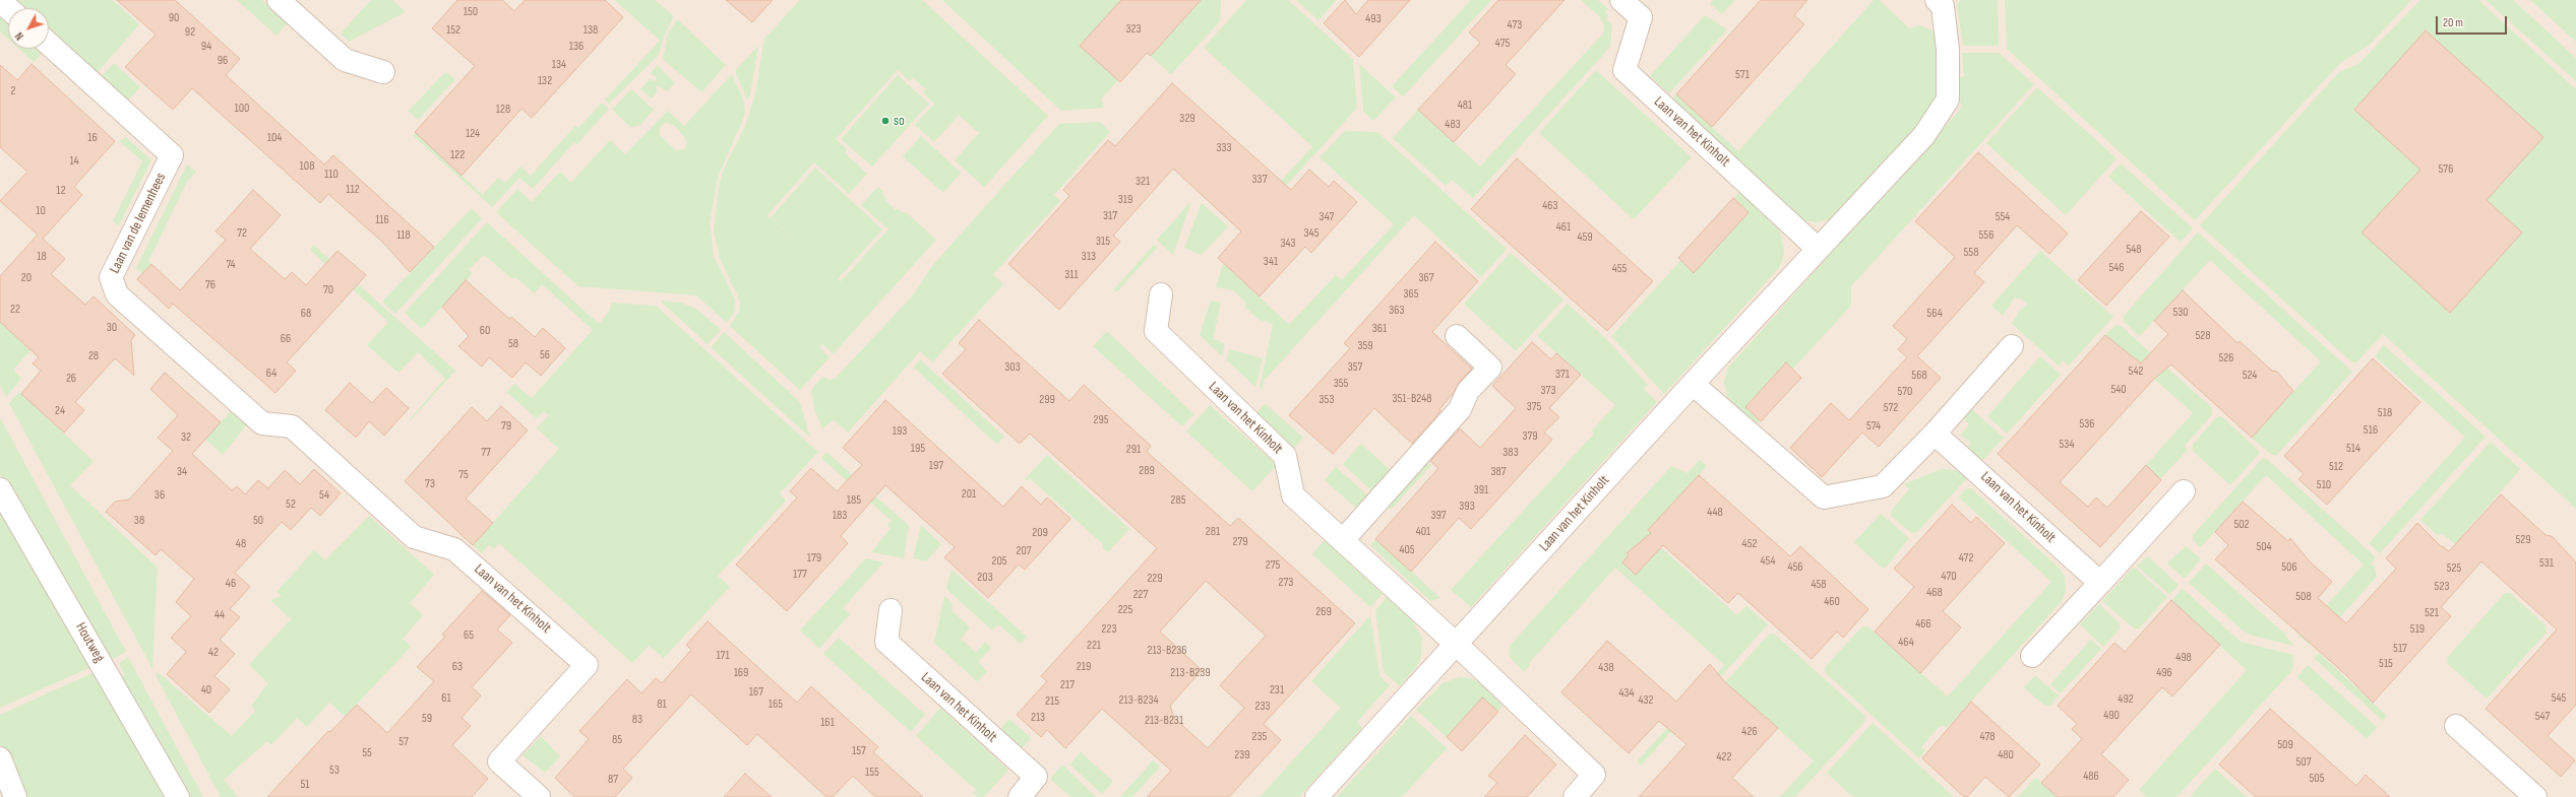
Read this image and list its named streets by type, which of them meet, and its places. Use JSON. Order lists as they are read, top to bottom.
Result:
{
  "streets": {
    "street": ["Laan van het Kinholt", "Laan van de Iemenhees", "Houtweg"]
  },
  "crossings": [
    ["Laan van het Kinholt", "Laan van de Iemenhees"]
  ],
  "places": ["so"],
  "house_numbers": [
    "150",
    "90",
    "493",
    "473",
    "323",
    "152",
    "138",
    "92",
    "475",
    "94",
    "136",
    "96",
    "134",
    "571",
    "132",
    "2",
    "481",
    "100",
    "128",
    "329",
    "483",
    "124",
    "16",
    "104",
    "333",
    "122",
    "14",
    "108",
    "576",
    "110",
    "337",
    "321",
    "112",
    "12",
    "319",
    "463",
    "10",
    "317",
    "347",
    "554",
    "116",
    "461",
    "72",
    "345",
    "118",
    "556",
    "459",
    "315",
    "343",
    "548",
    "558",
    "18",
    "313",
    "341",
    "74",
    "546",
    "455",
    "311",
    "20",
    "367",
    "76",
    "70",
    "365",
    "22",
    "363",
    "530",
    "68",
    "564",
    "30",
    "361",
    "60",
    "528",
    "66",
    "58",
    "359",
    "56",
    "28",
    "526",
    "303",
    "357",
    "542",
    "64",
    "371",
    "568",
    "524",
    "26",
    "355",
    "540",
    "373",
    "570",
    "351-B248",
    "299",
    "353",
    "375",
    "572",
    "24",
    "518",
    "295",
    "536",
    "79",
    "574",
    "516",
    "193",
    "379",
    "32",
    "534",
    "195",
    "514",
    "291",
    "77",
    "383",
    "197",
    "512",
    "289",
    "34",
    "387",
    "75",
    "73",
    "510",
    "391",
    "201",
    "36",
    "54",
    "185",
    "285",
    "52",
    "393",
    "448",
    "183",
    "397",
    "38",
    "50",
    "502",
    "281",
    "401",
    "209",
    "529",
    "279",
    "48",
    "452",
    "504",
    "405",
    "207",
    "179",
    "472",
    "205",
    "454",
    "531",
    "275",
    "456",
    "506",
    "525",
    "177",
    "470",
    "203",
    "229",
    "273",
    "46",
    "458",
    "523",
    "468",
    "227",
    "508",
    "460",
    "225",
    "269",
    "521",
    "44",
    "466",
    "223",
    "519",
    "65",
    "464",
    "221",
    "517",
    "213-B236",
    "42",
    "171",
    "498",
    "515",
    "63",
    "219",
    "438",
    "169",
    "213-B239",
    "496",
    "217",
    "40",
    "231",
    "167",
    "434",
    "61",
    "545",
    "492",
    "213-B234",
    "432",
    "215",
    "81",
    "165",
    "233",
    "490",
    "547",
    "213",
    "59",
    "83",
    "213-B231",
    "161",
    "426",
    "235",
    "478",
    "85",
    "57",
    "509",
    "157",
    "55",
    "239",
    "480",
    "422",
    "507",
    "53",
    "155",
    "486",
    "505",
    "87",
    "51"
  ],
  "scale_bar": "20 m",
  "north": "bottom left"
}
